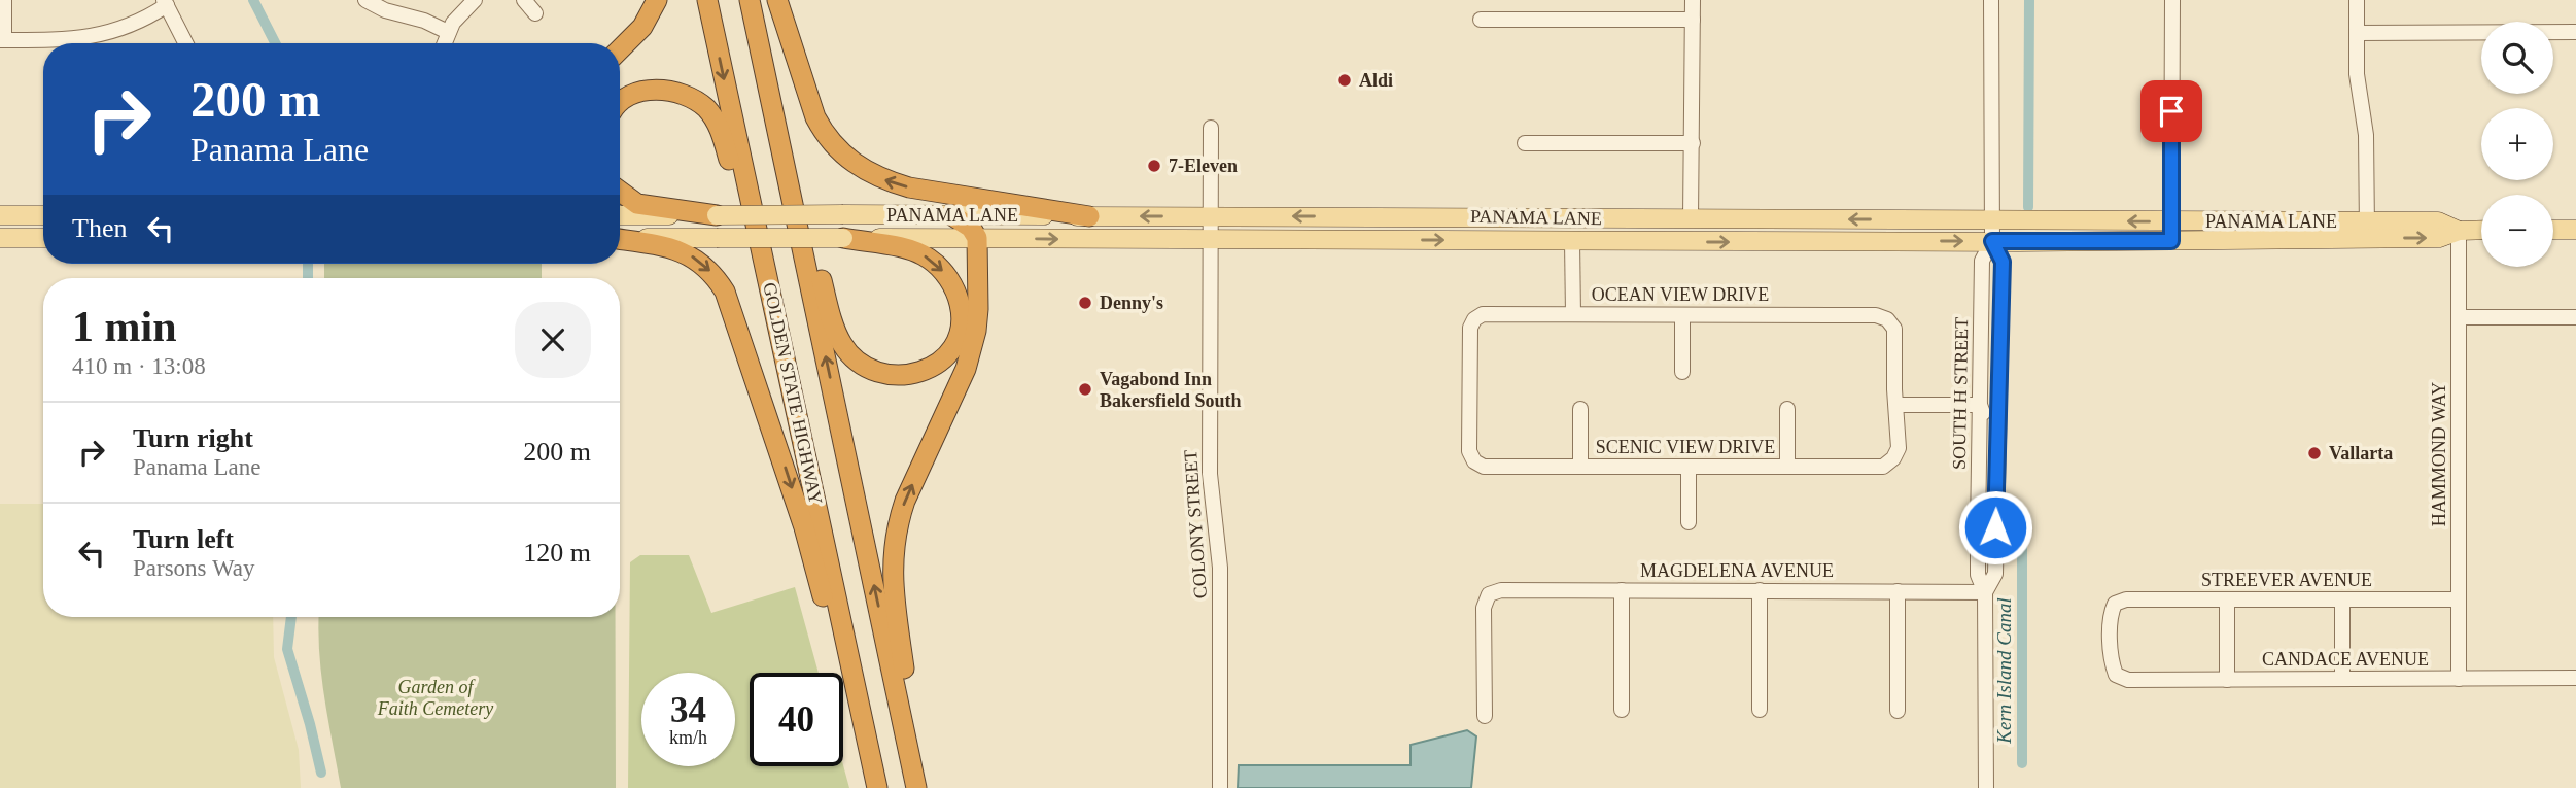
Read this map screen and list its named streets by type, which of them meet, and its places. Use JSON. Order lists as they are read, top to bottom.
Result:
{
  "streets": {
    "highway": ["GOLDEN STATE HIGHWAY"],
    "main road": ["PANAMA LANE"],
    "street": [
      "OCEAN VIEW DRIVE",
      "SOUTH H STREET",
      "SCENIC VIEW DRIVE",
      "HAMMOND WAY",
      "COLONY STREET",
      "MAGDELENA AVENUE",
      "STREEVER AVENUE",
      "CANDACE AVENUE"
    ]
  },
  "crossings": [
    ["PANAMA LANE", "SOUTH H STREET"],
    ["PANAMA LANE", "HAMMOND WAY"],
    ["PANAMA LANE", "COLONY STREET"],
    ["OCEAN VIEW DRIVE", "SCENIC VIEW DRIVE"],
    ["SOUTH H STREET", "MAGDELENA AVENUE"],
    ["HAMMOND WAY", "STREEVER AVENUE"],
    ["HAMMOND WAY", "CANDACE AVENUE"],
    ["STREEVER AVENUE", "CANDACE AVENUE"]
  ],
  "water": ["Kern Island Canal"],
  "parks": ["Garden of Faith Cemetery"],
  "places": [
    "Aldi",
    "7-Eleven",
    "Denny's",
    "Vagabond Inn Bakersfield South",
    "Vallarta"
  ],
  "page": {
    "map_buttons": ["+", "−"],
    "turn": ["200 m", "Panama Lane"],
    "then": "Then",
    "heading": ["1 min", "410 m · 13:08"],
    "list": [
      {
        "name": "Turn right",
        "note": "Panama Lane",
        "value": "200 m"
      },
      {
        "name": "Turn left",
        "note": "Parsons Way",
        "value": "120 m"
      }
    ],
    "speed": "34 km/h",
    "limit": "40"
  }
}
